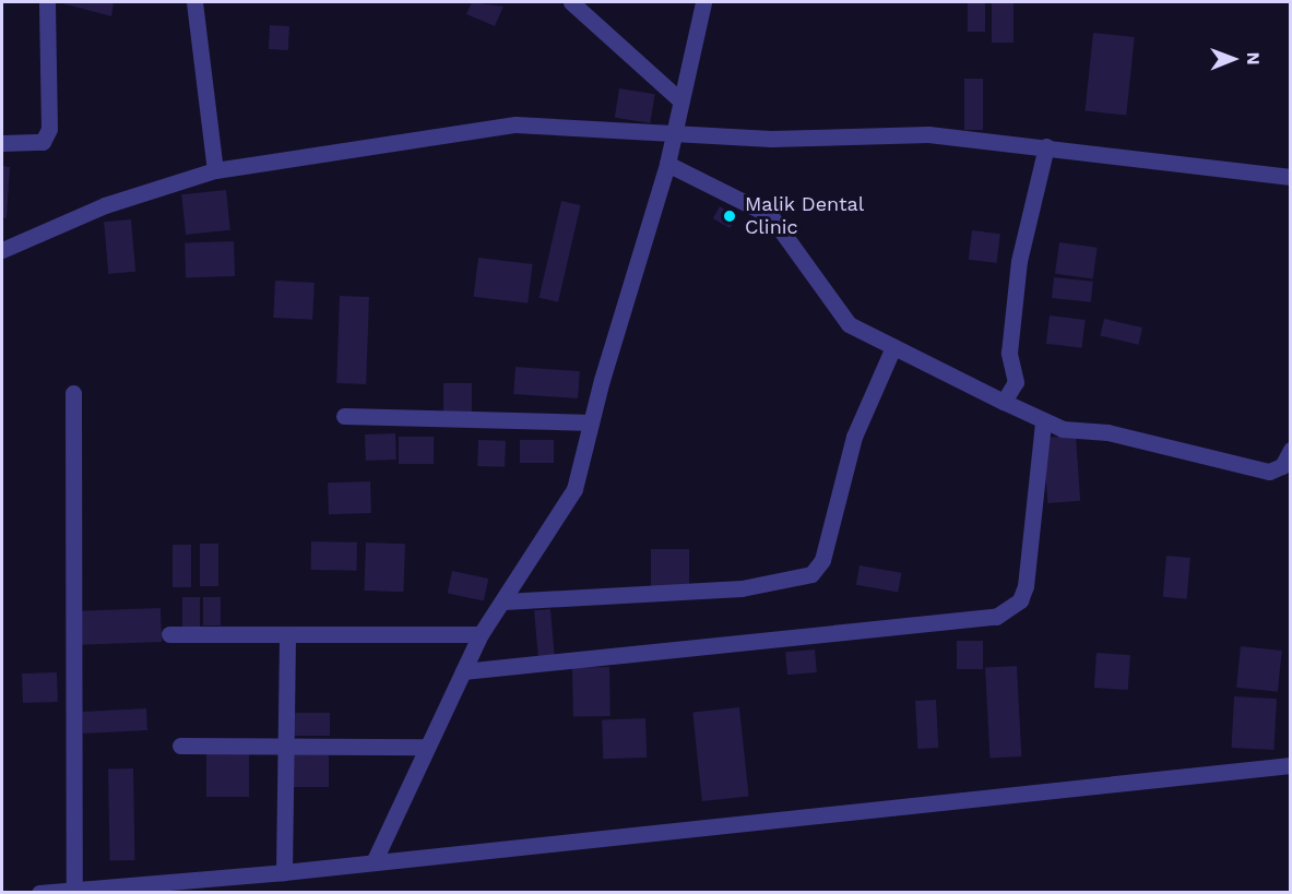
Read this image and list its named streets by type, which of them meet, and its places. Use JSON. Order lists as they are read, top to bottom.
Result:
{
  "places": ["Malik Dental Clinic"],
  "north": "right"
}
